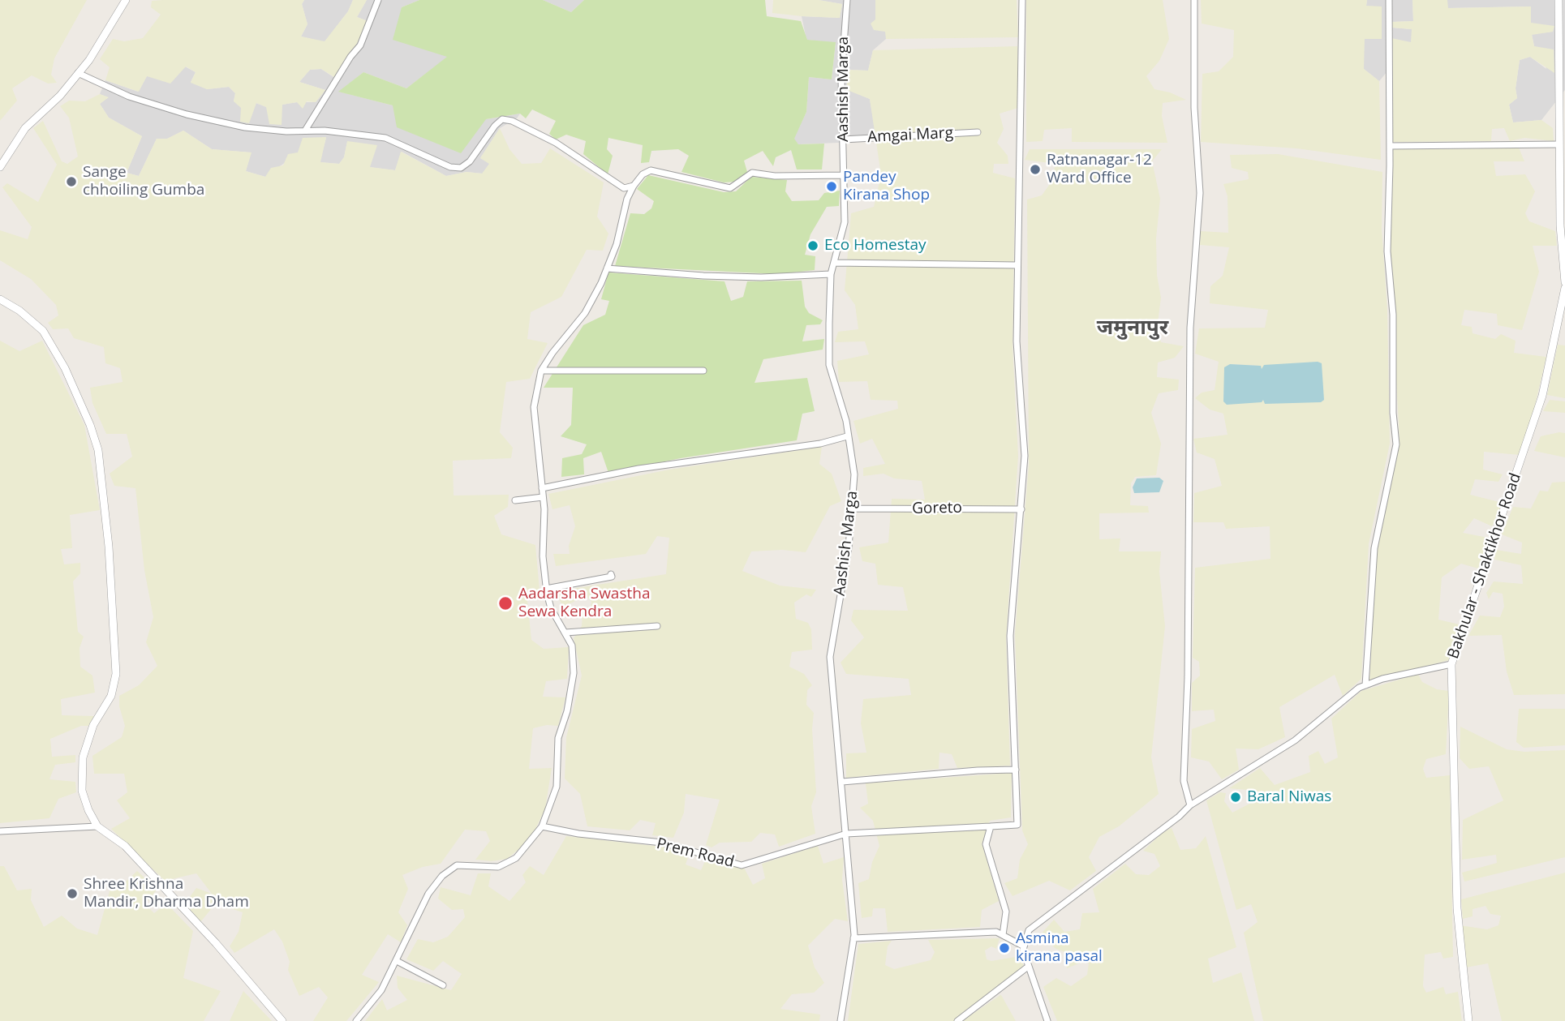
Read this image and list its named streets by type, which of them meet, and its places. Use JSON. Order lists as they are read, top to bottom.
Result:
{
  "streets": {
    "street": [
      "Aashish Marga",
      "Amgai Marg",
      "Goreto",
      "Bakhular - Shaktikhor Road",
      "Prem Road"
    ]
  },
  "crossings": [
    ["Aashish Marga", "Amgai Marg"],
    ["Aashish Marga", "Goreto"],
    ["Aashish Marga", "Prem Road"]
  ],
  "districts": ["जमुनापुर"],
  "places": [
    "Ratnanagar-12 Ward Office",
    "Sange chhoiling Gumba",
    "Pandey Kirana Shop",
    "Eco Homestay",
    "Aadarsha Swastha Sewa Kendra",
    "Baral Niwas",
    "Shree Krishna Mandir, Dharma Dham",
    "Asmina kirana pasal"
  ]
}
